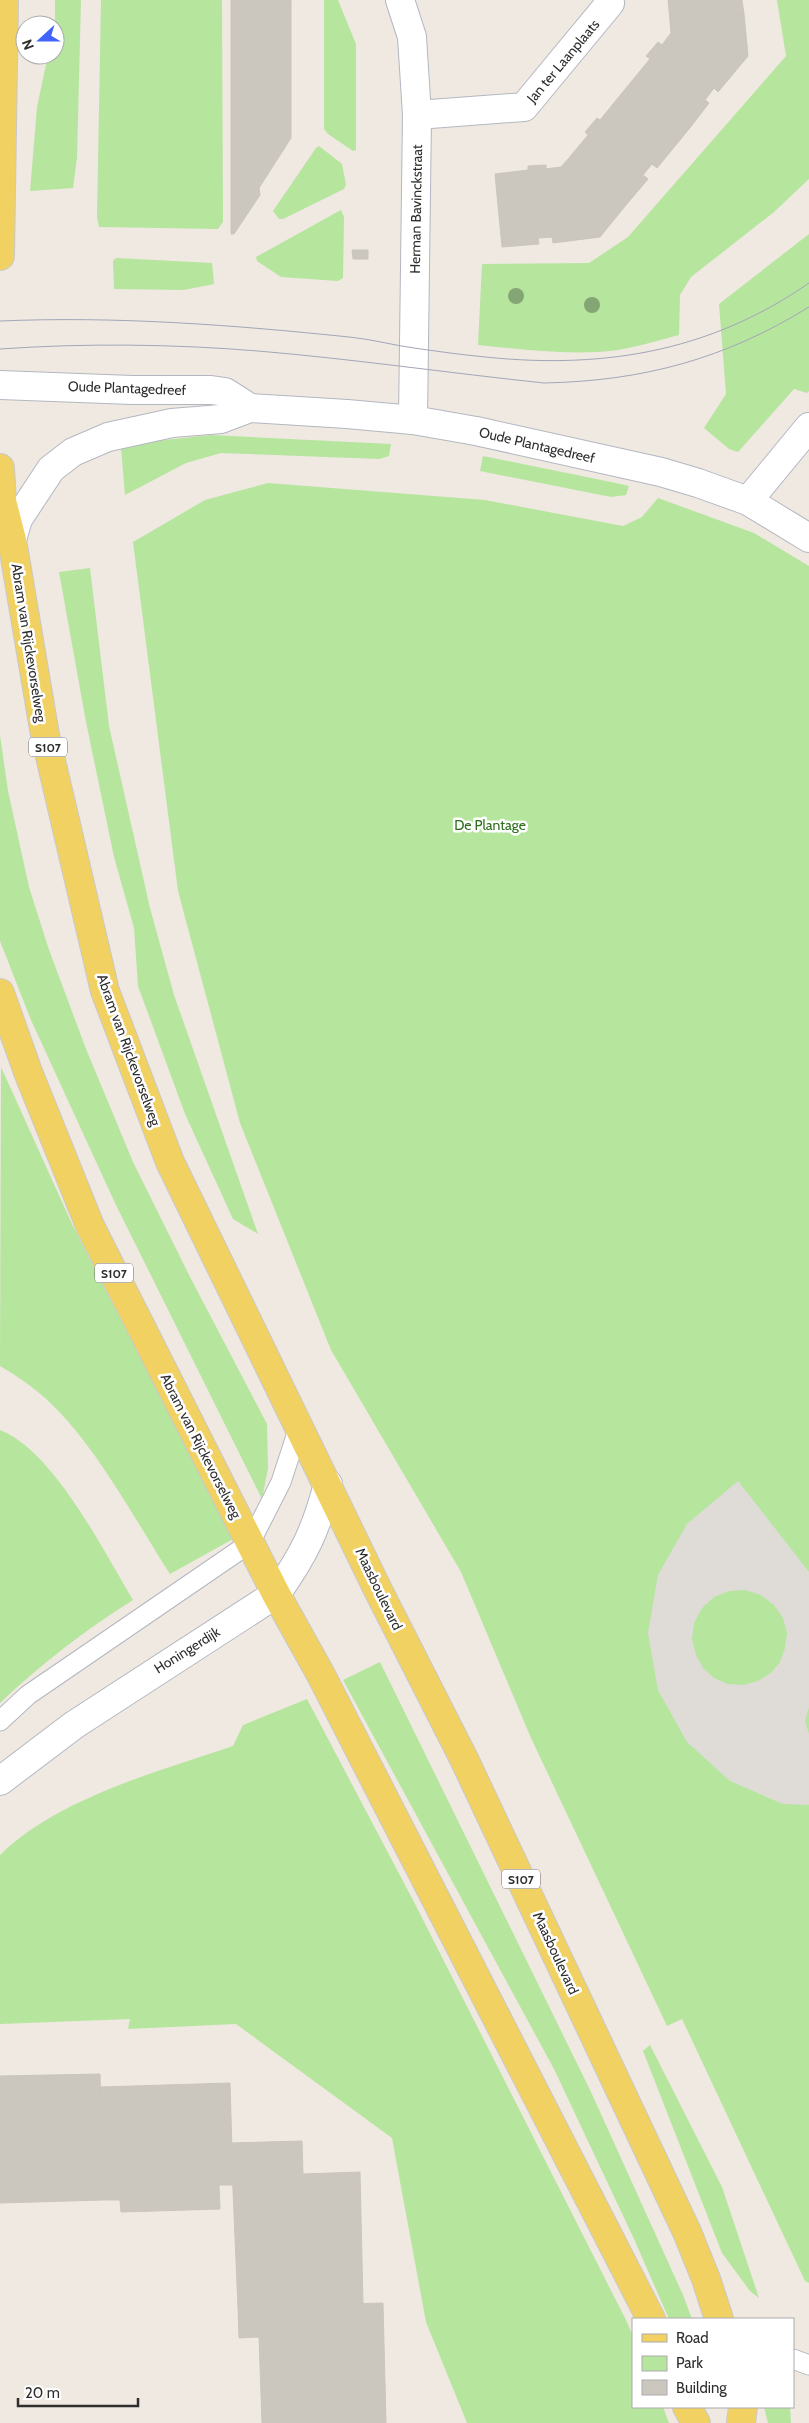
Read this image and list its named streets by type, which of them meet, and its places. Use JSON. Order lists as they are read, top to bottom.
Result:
{
  "streets": {
    "main road": ["Abram van Rijckevorselweg", "S107", "Maasboulevard"],
    "street": [
      "Jan ter Laanplaats",
      "Herman Bavinckstraat",
      "Oude Plantagedreef",
      "Honingerdijk"
    ]
  },
  "crossings": [
    ["Jan ter Laanplaats", "Herman Bavinckstraat"],
    ["Herman Bavinckstraat", "Oude Plantagedreef"],
    ["Oude Plantagedreef", "Abram van Rijckevorselweg"],
    ["Abram van Rijckevorselweg", "S107"],
    ["Abram van Rijckevorselweg", "Maasboulevard"],
    ["Abram van Rijckevorselweg", "Honingerdijk"],
    ["S107", "Honingerdijk"],
    ["Maasboulevard", "Honingerdijk"]
  ],
  "parks": ["De Plantage"],
  "legend": ["Road", "Park", "Building"],
  "scale_bar": "20 m",
  "north": "left"
}
